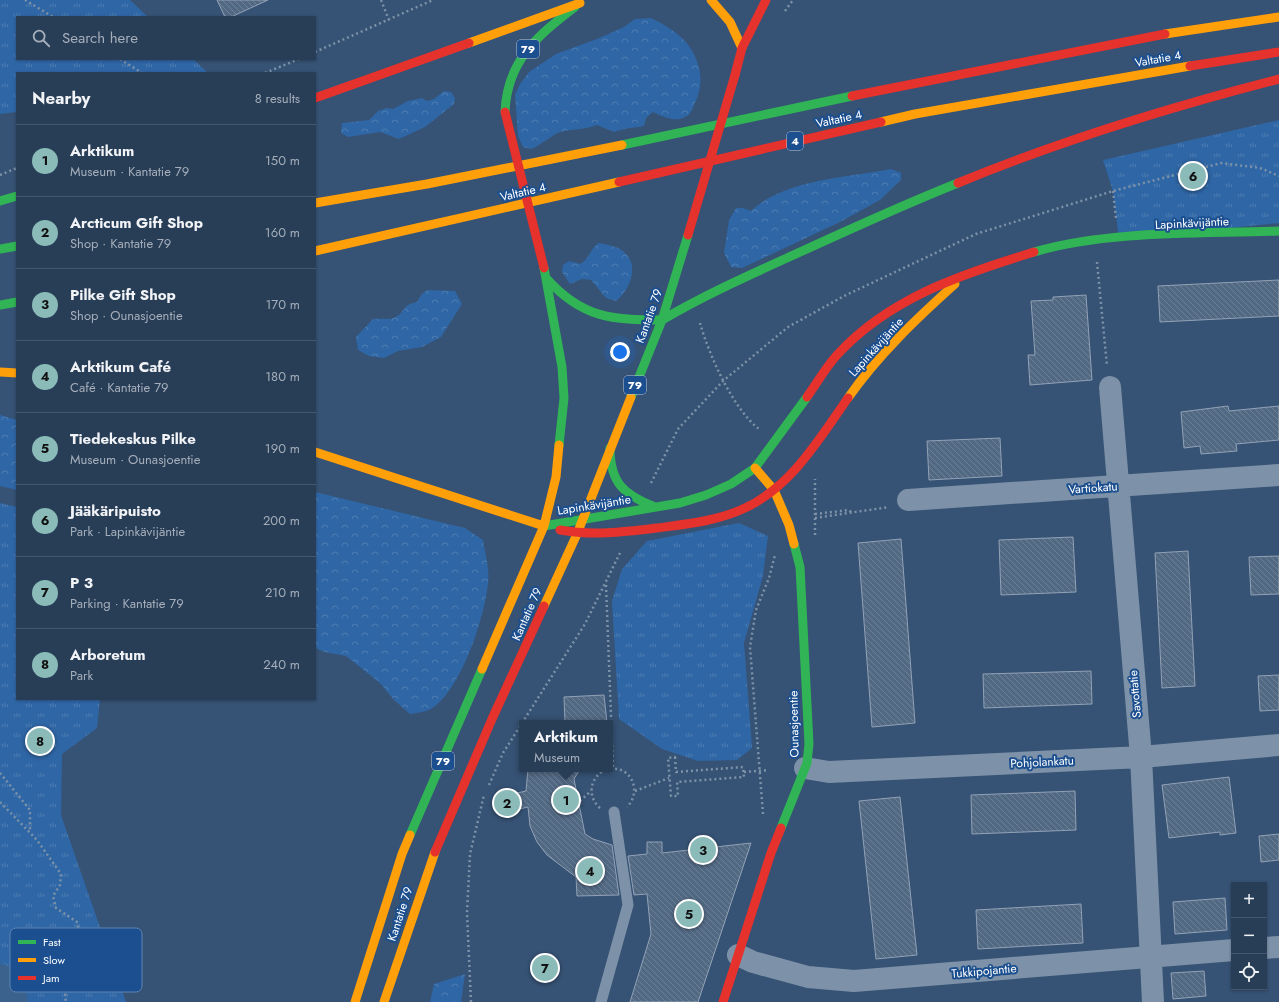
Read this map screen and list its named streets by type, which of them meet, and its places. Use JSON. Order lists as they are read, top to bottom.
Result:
{
  "streets": {
    "main road": [
      "79",
      "Valtatie 4",
      "4",
      "Lapinkävijäntie",
      "Kantatie 79",
      "Ounasjoentie"
    ],
    "street": [
      "Vartiokatu",
      "Savottatie",
      "Pohjolankatu",
      "Tukkipojantie"
    ]
  },
  "crossings": [
    ["79", "Kantatie 79"],
    ["Lapinkävijäntie", "Kantatie 79"],
    ["Lapinkävijäntie", "Ounasjoentie"],
    ["Vartiokatu", "Savottatie"],
    ["Savottatie", "Pohjolankatu"],
    ["Savottatie", "Tukkipojantie"],
    ["Ounasjoentie", "Pohjolankatu"],
    ["Ounasjoentie", "Tukkipojantie"]
  ],
  "legend": ["Fast", "Slow", "Jam"],
  "page": {
    "search": "Search here",
    "heading": ["Nearby", "8 results"],
    "list": [
      {
        "mark": "1",
        "name": "Arktikum",
        "note": "Museum · Kantatie 79",
        "value": "150 m"
      },
      {
        "mark": "2",
        "name": "Arcticum Gift Shop",
        "note": "Shop · Kantatie 79",
        "value": "160 m"
      },
      {
        "mark": "3",
        "name": "Pilke Gift Shop",
        "note": "Shop · Ounasjoentie",
        "value": "170 m"
      },
      {
        "mark": "4",
        "name": "Arktikum Café",
        "note": "Café · Kantatie 79",
        "value": "180 m"
      },
      {
        "mark": "5",
        "name": "Tiedekeskus Pilke",
        "note": "Museum · Ounasjoentie",
        "value": "190 m"
      },
      {
        "mark": "6",
        "name": "Jääkäripuisto",
        "note": "Park · Lapinkävijäntie",
        "value": "200 m"
      },
      {
        "mark": "7",
        "name": "P 3",
        "note": "Parking · Kantatie 79",
        "value": "210 m"
      },
      {
        "mark": "8",
        "name": "Arboretum",
        "note": "Park",
        "value": "240 m"
      }
    ],
    "pins": [
      "6",
      "8",
      "1",
      "2",
      "3",
      "4",
      "5",
      "7"
    ],
    "popup": ["Arktikum", "Museum"],
    "map_buttons": ["+", "−"]
  }
}
